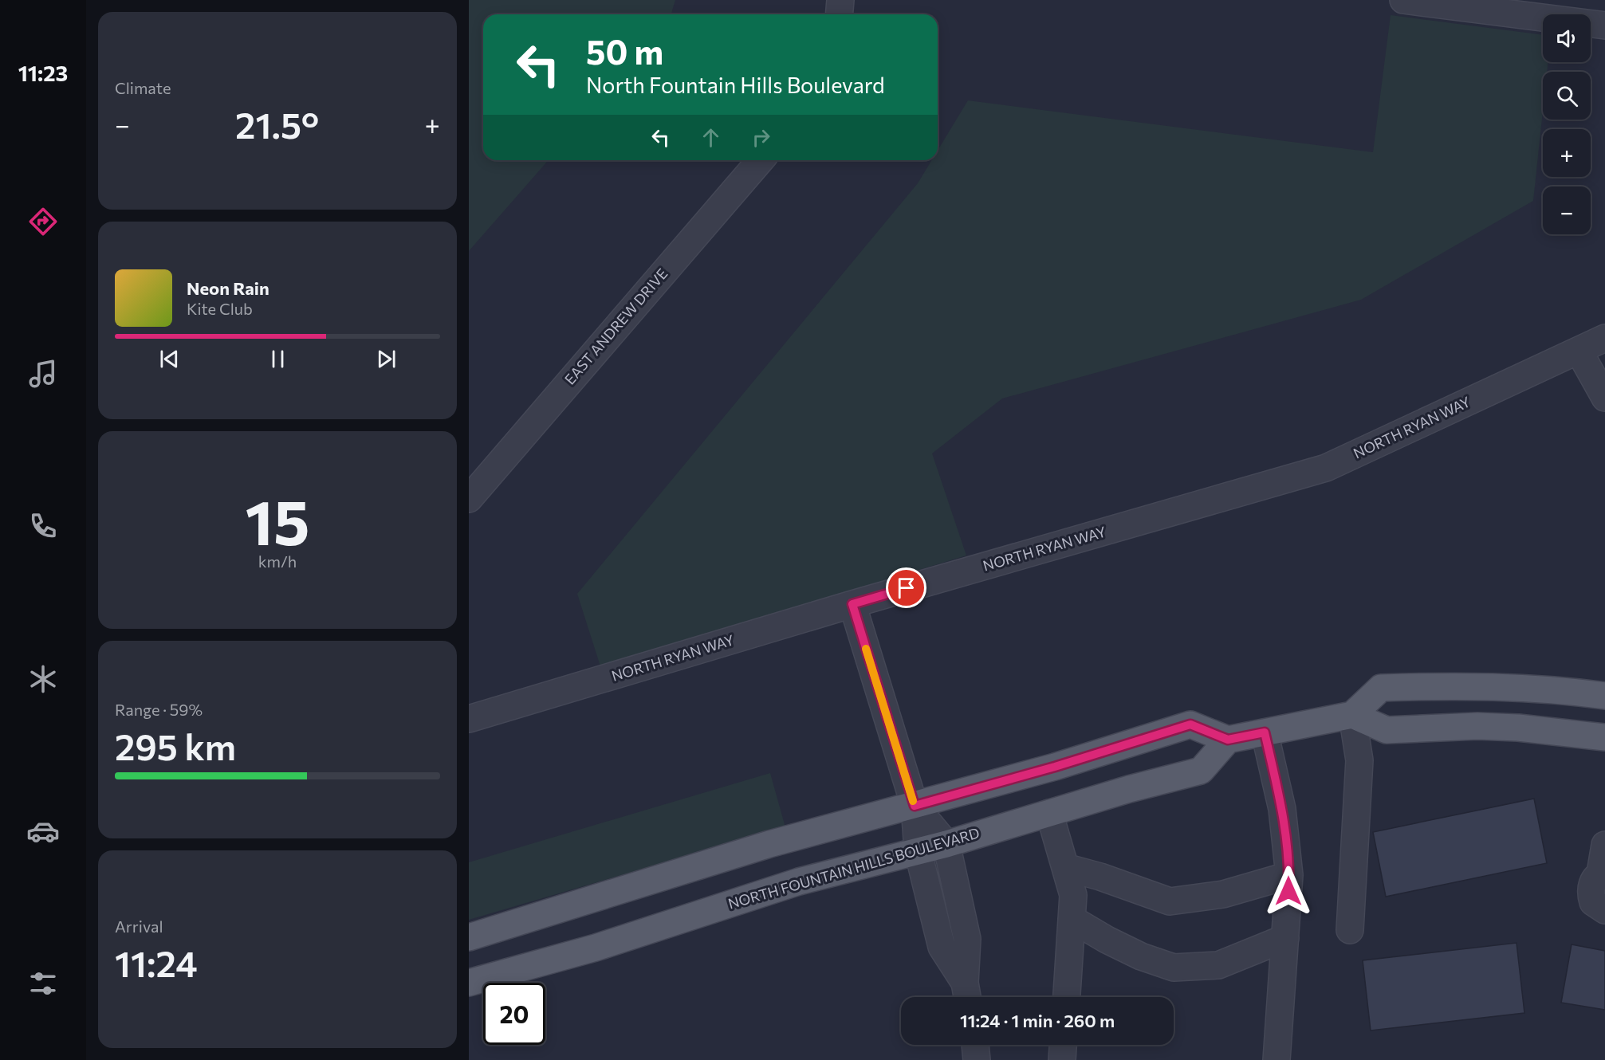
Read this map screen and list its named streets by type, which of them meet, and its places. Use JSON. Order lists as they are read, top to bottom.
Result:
{
  "streets": {
    "main road": ["NORTH FOUNTAIN HILLS BOULEVARD"],
    "street": ["EAST ANDREW DRIVE", "NORTH RYAN WAY"]
  },
  "page": {
    "tabs": "11:23",
    "tile": [
      "Climate",
      ["15", "km/h"],
      ["Range · 59%", "295 km"],
      ["Arrival", "11:24"]
    ],
    "map_buttons": ["+", "−"],
    "turn": ["50 m", "North Fountain Hills Boulevard"],
    "heat": ["−", "21.5°", "+"],
    "song": ["Neon Rain", "Kite Club"],
    "limit": "20",
    "trip": "11:24 · 1 min · 260 m"
  }
}
